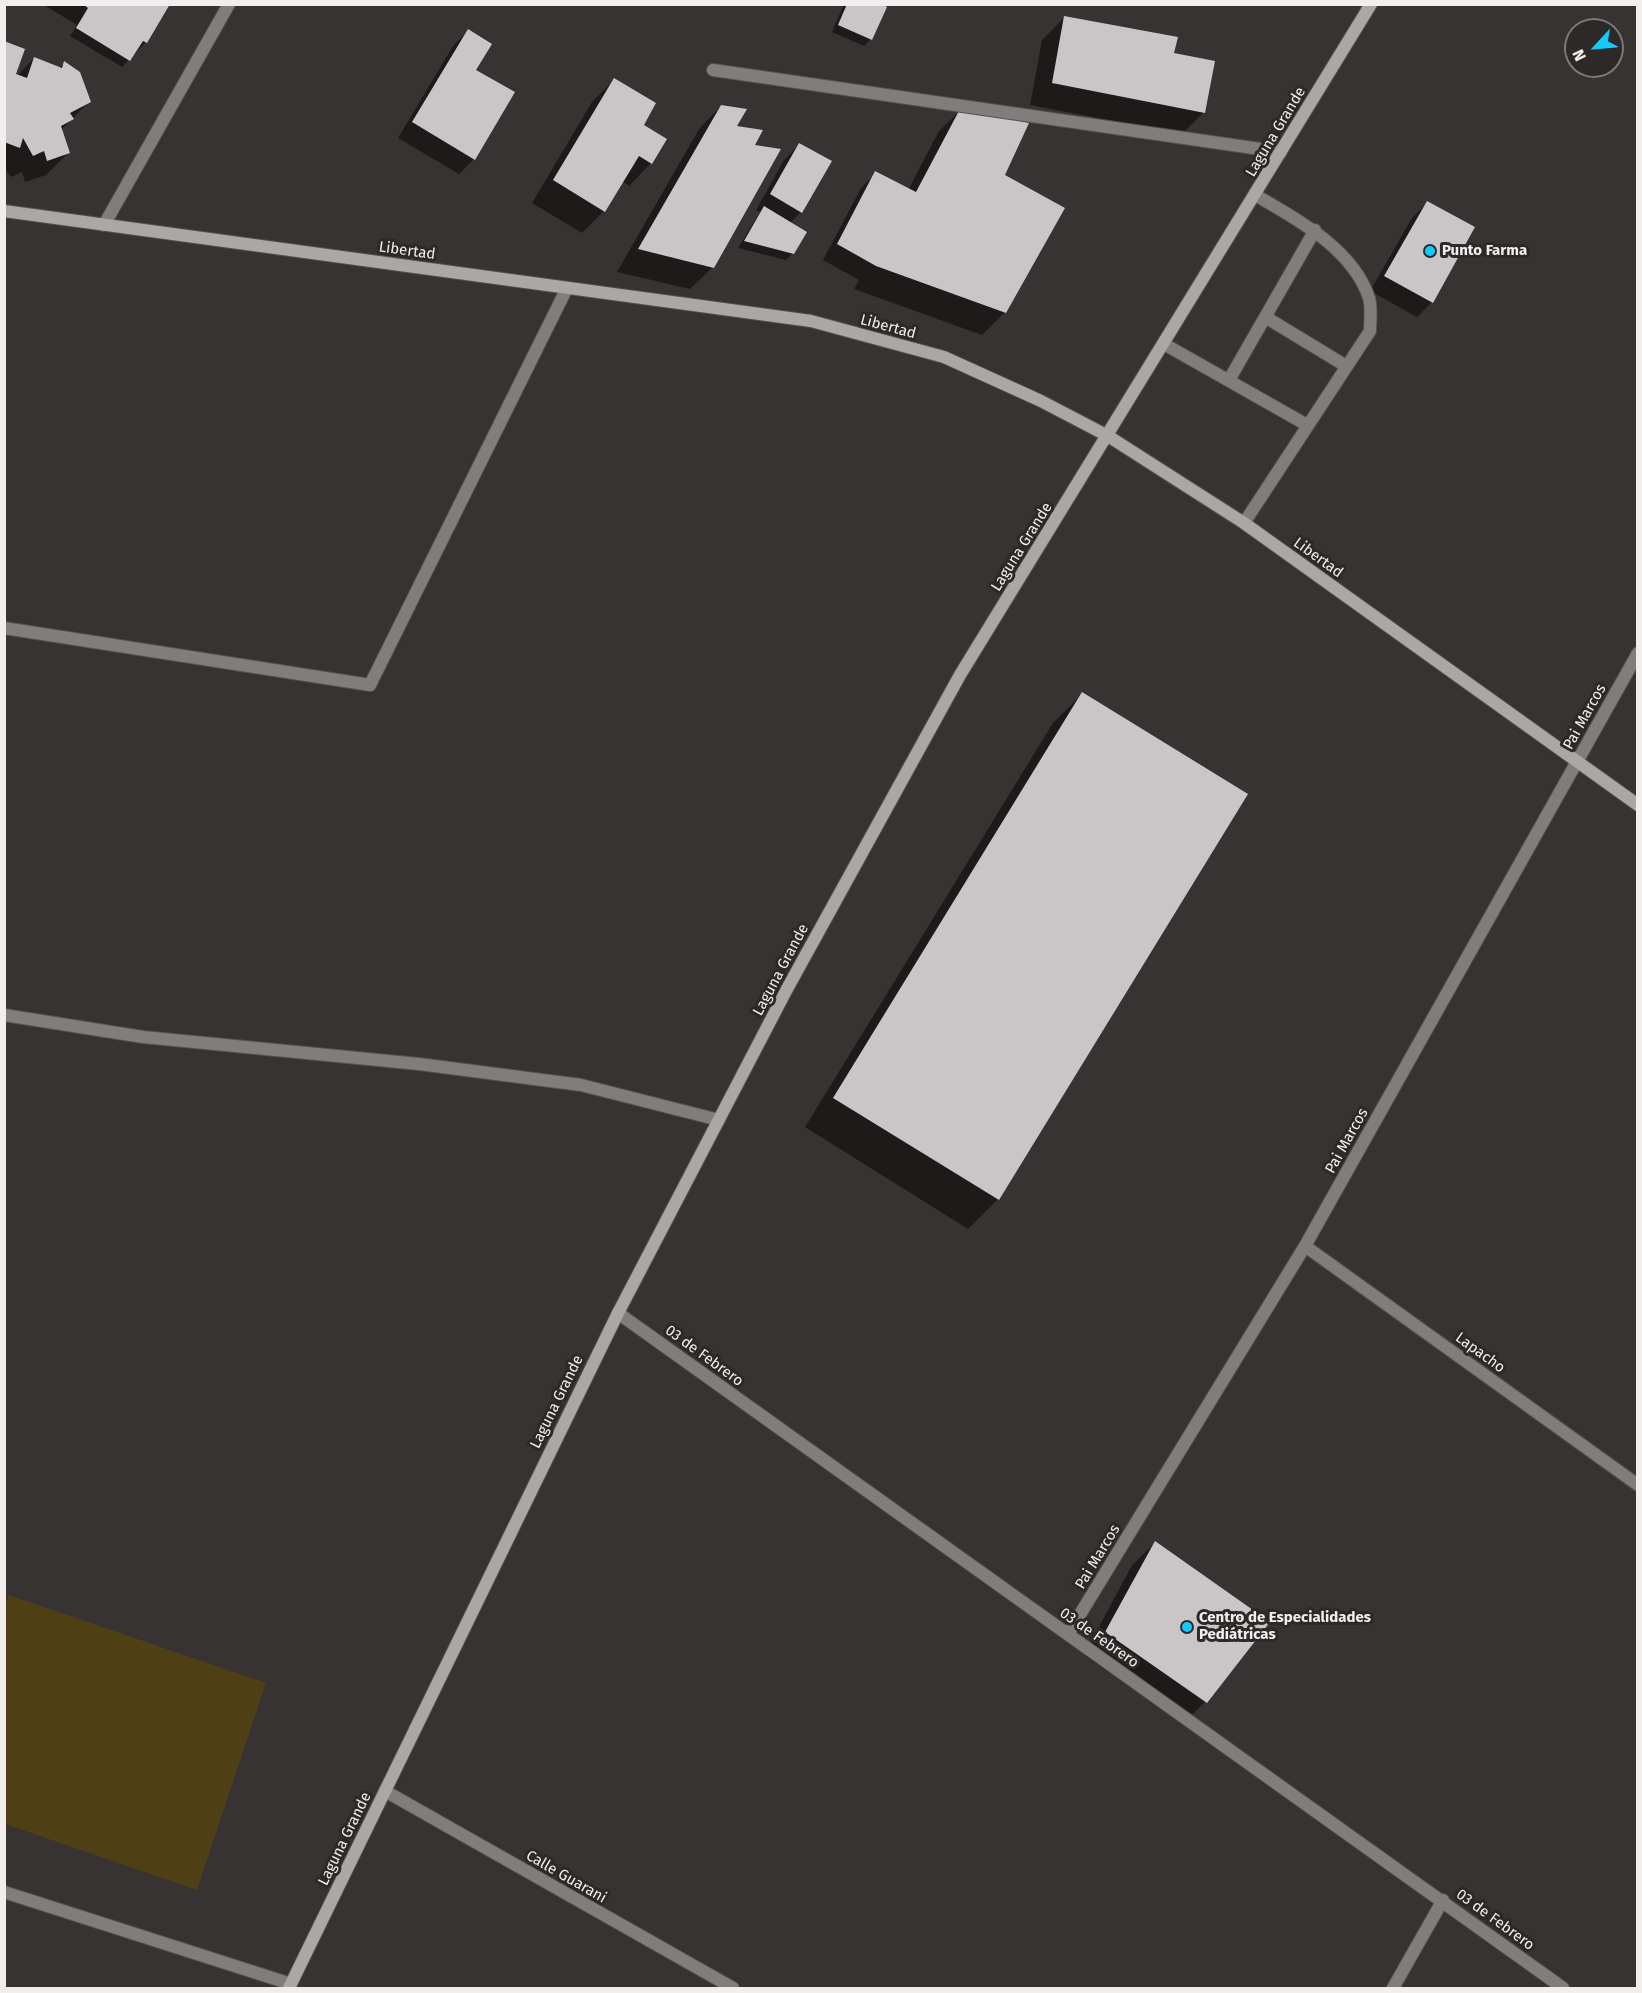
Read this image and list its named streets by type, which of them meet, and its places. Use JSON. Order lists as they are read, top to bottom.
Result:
{
  "streets": {
    "main road": ["Laguna Grande", "Libertad"],
    "street": [
      "Pai Marcos",
      "Lapacho",
      "03 de Febrero",
      "Calle Guarani"
    ]
  },
  "crossings": [
    ["Laguna Grande", "Libertad"],
    ["Laguna Grande", "03 de Febrero"],
    ["Laguna Grande", "Calle Guarani"],
    ["Libertad", "Pai Marcos"],
    ["Pai Marcos", "Lapacho"],
    ["Pai Marcos", "03 de Febrero"]
  ],
  "places": ["Punto Farma", "Centro de Especialidades Pediátricas"],
  "north": "bottom left"
}
